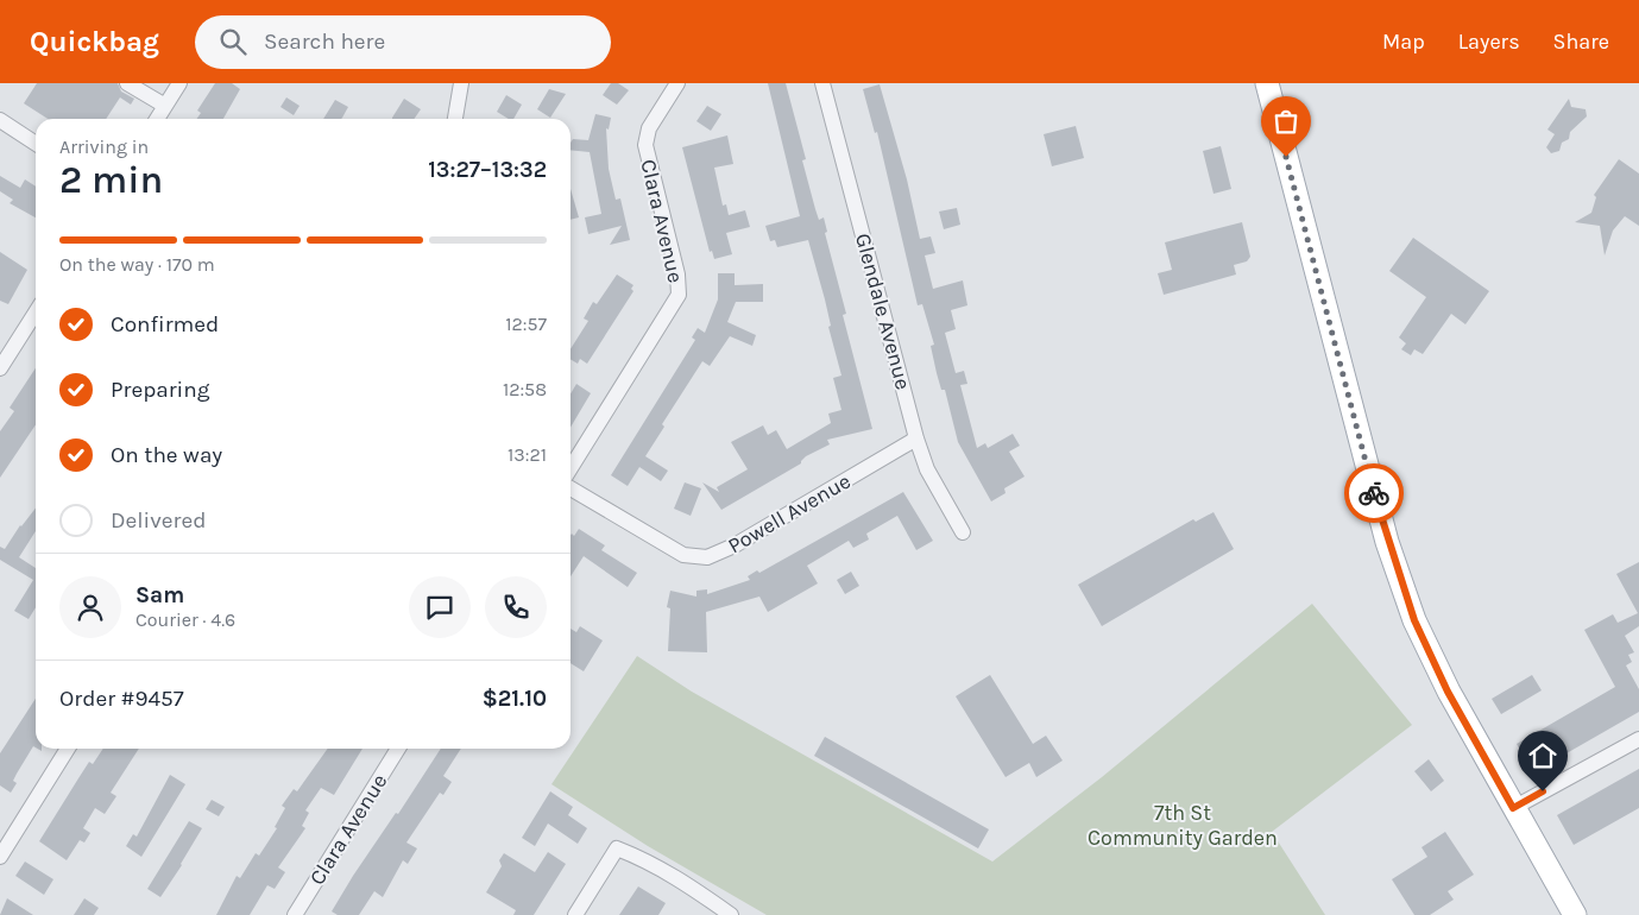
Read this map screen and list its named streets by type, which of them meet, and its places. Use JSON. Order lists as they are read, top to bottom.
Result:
{
  "streets": {
    "street": ["Clara Avenue", "Glendale Avenue", "Powell Avenue"]
  },
  "crossings": [
    ["Glendale Avenue", "Powell Avenue"]
  ],
  "parks": ["7th St Community Garden"],
  "page": {
    "header": "Quickbag",
    "search": "Search here",
    "nav": ["Map", "Layers", "Share"],
    "heading": ["2 min", "Arriving in", "13:27–13:32"],
    "panel": [
      "Sam",
      "Courier · 4.6",
      "Order #9457",
      "$21.10"
    ],
    "bar": "On the way · 170 m",
    "list": [
      ["Confirmed", "12:57"],
      ["Preparing", "12:58"],
      ["On the way", "13:21"],
      "Delivered"
    ]
  }
}
